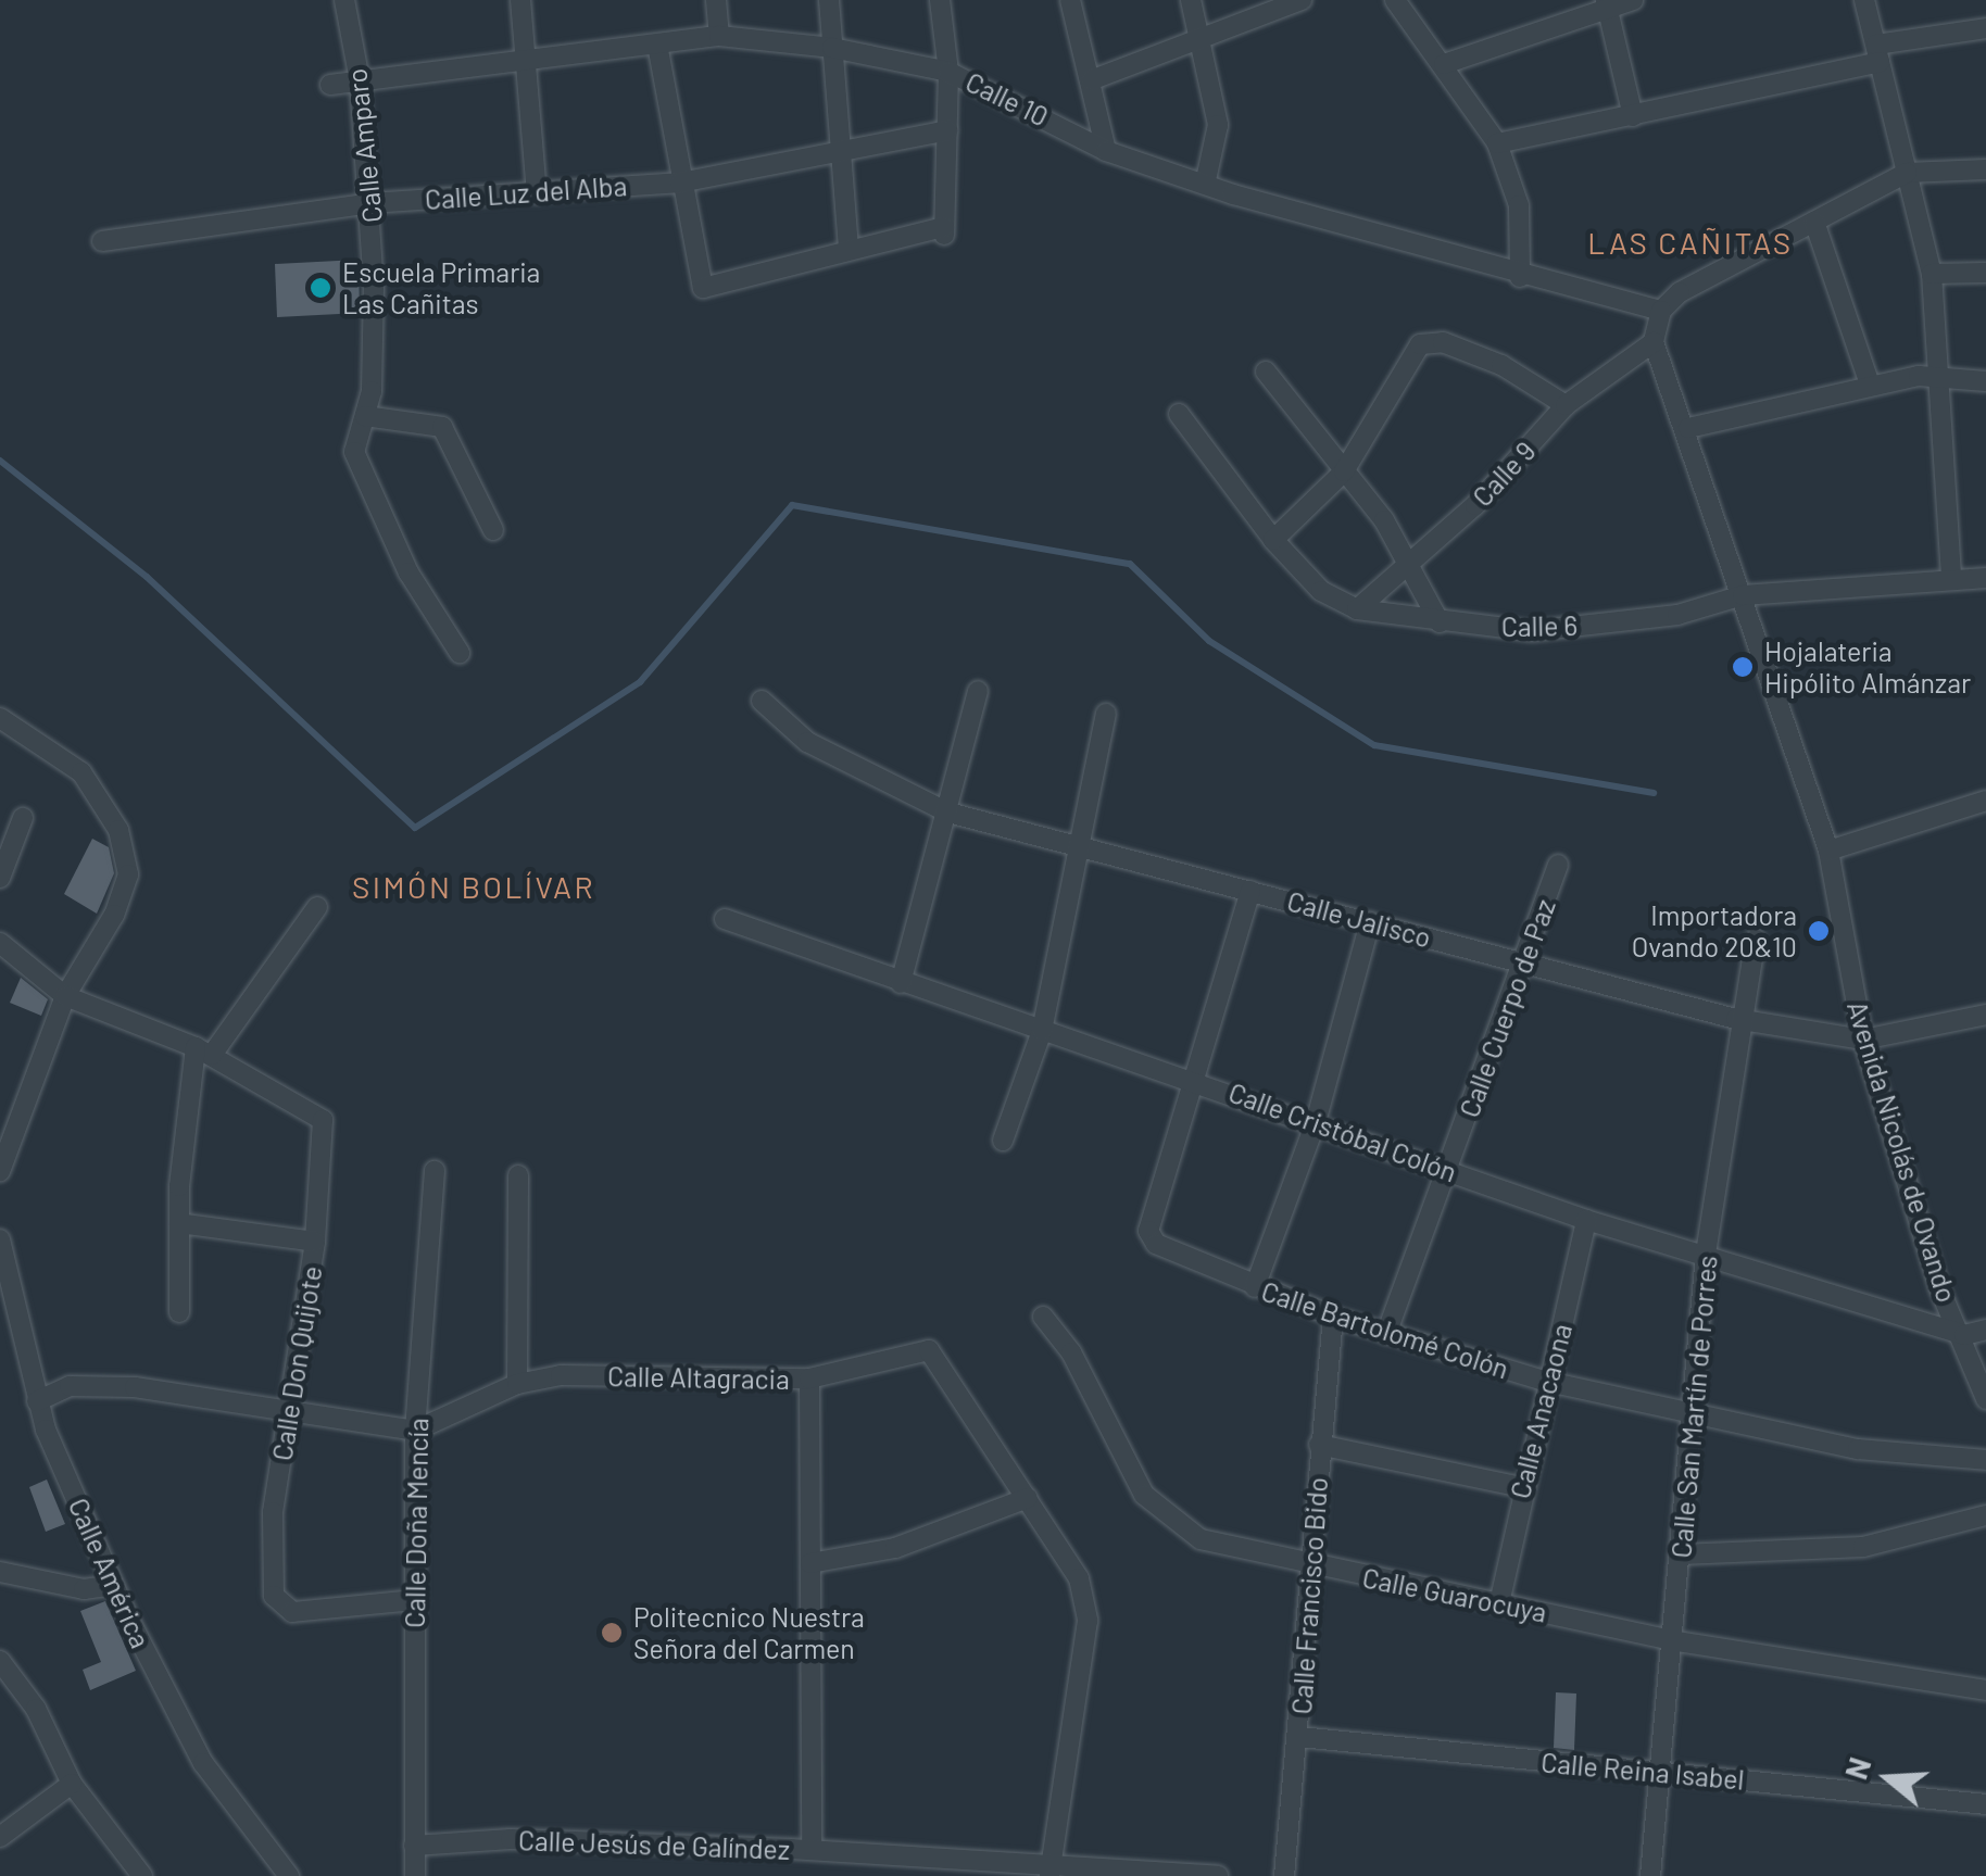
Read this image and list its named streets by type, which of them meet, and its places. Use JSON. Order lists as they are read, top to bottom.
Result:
{
  "streets": {
    "street": [
      "Calle 10",
      "Calle Amparo",
      "Calle Luz del Alba",
      "Calle 9",
      "Calle 6",
      "Calle Jalisco",
      "Calle Cuerpo de Paz",
      "Calle Cristóbal Colón",
      "Avenida Nicolás de Ovando",
      "Calle Bartolomé Colón",
      "Calle Don Quijote",
      "Calle Altagracia",
      "Calle San Martín de Porres",
      "Calle Anacaona",
      "Calle Doña Mencía",
      "Calle América",
      "Calle Guarocuya",
      "Calle Francisco Bido",
      "Calle Reina Isabel",
      "Calle Jesús de Galíndez"
    ]
  },
  "crossings": [
    ["Calle 10", "Calle Amparo"],
    ["Calle Amparo", "Calle Luz del Alba"],
    ["Calle 9", "Calle 6"],
    ["Calle 9", "Avenida Nicolás de Ovando"],
    ["Calle 6", "Avenida Nicolás de Ovando"],
    ["Calle Jalisco", "Calle Cuerpo de Paz"],
    ["Calle Jalisco", "Avenida Nicolás de Ovando"],
    ["Calle Jalisco", "Calle Bartolomé Colón"],
    ["Calle Jalisco", "Calle San Martín de Porres"],
    ["Calle Cuerpo de Paz", "Calle Cristóbal Colón"],
    ["Calle Cuerpo de Paz", "Calle Bartolomé Colón"],
    ["Calle Cristóbal Colón", "Avenida Nicolás de Ovando"],
    ["Calle Cristóbal Colón", "Calle Bartolomé Colón"],
    ["Calle Cristóbal Colón", "Calle San Martín de Porres"],
    ["Calle Cristóbal Colón", "Calle Anacaona"],
    ["Calle Bartolomé Colón", "Calle San Martín de Porres"],
    ["Calle Bartolomé Colón", "Calle Anacaona"],
    ["Calle Bartolomé Colón", "Calle Francisco Bido"],
    ["Calle Don Quijote", "Calle Doña Mencía"],
    ["Calle Altagracia", "Calle Doña Mencía"],
    ["Calle Altagracia", "Calle Jesús de Galíndez"],
    ["Calle San Martín de Porres", "Calle Guarocuya"],
    ["Calle San Martín de Porres", "Calle Reina Isabel"],
    ["Calle Anacaona", "Calle Guarocuya"],
    ["Calle Doña Mencía", "Calle Jesús de Galíndez"],
    ["Calle Guarocuya", "Calle Francisco Bido"],
    ["Calle Francisco Bido", "Calle Reina Isabel"]
  ],
  "districts": ["LAS CAÑITAS", "SIMÓN BOLÍVAR"],
  "places": [
    "Escuela Primaria Las Cañitas",
    "Hojalateria Hipólito Almánzar",
    "Importadora Ovando 20&10",
    "Politecnico Nuestra Señora del Carmen"
  ],
  "north": "left"
}
